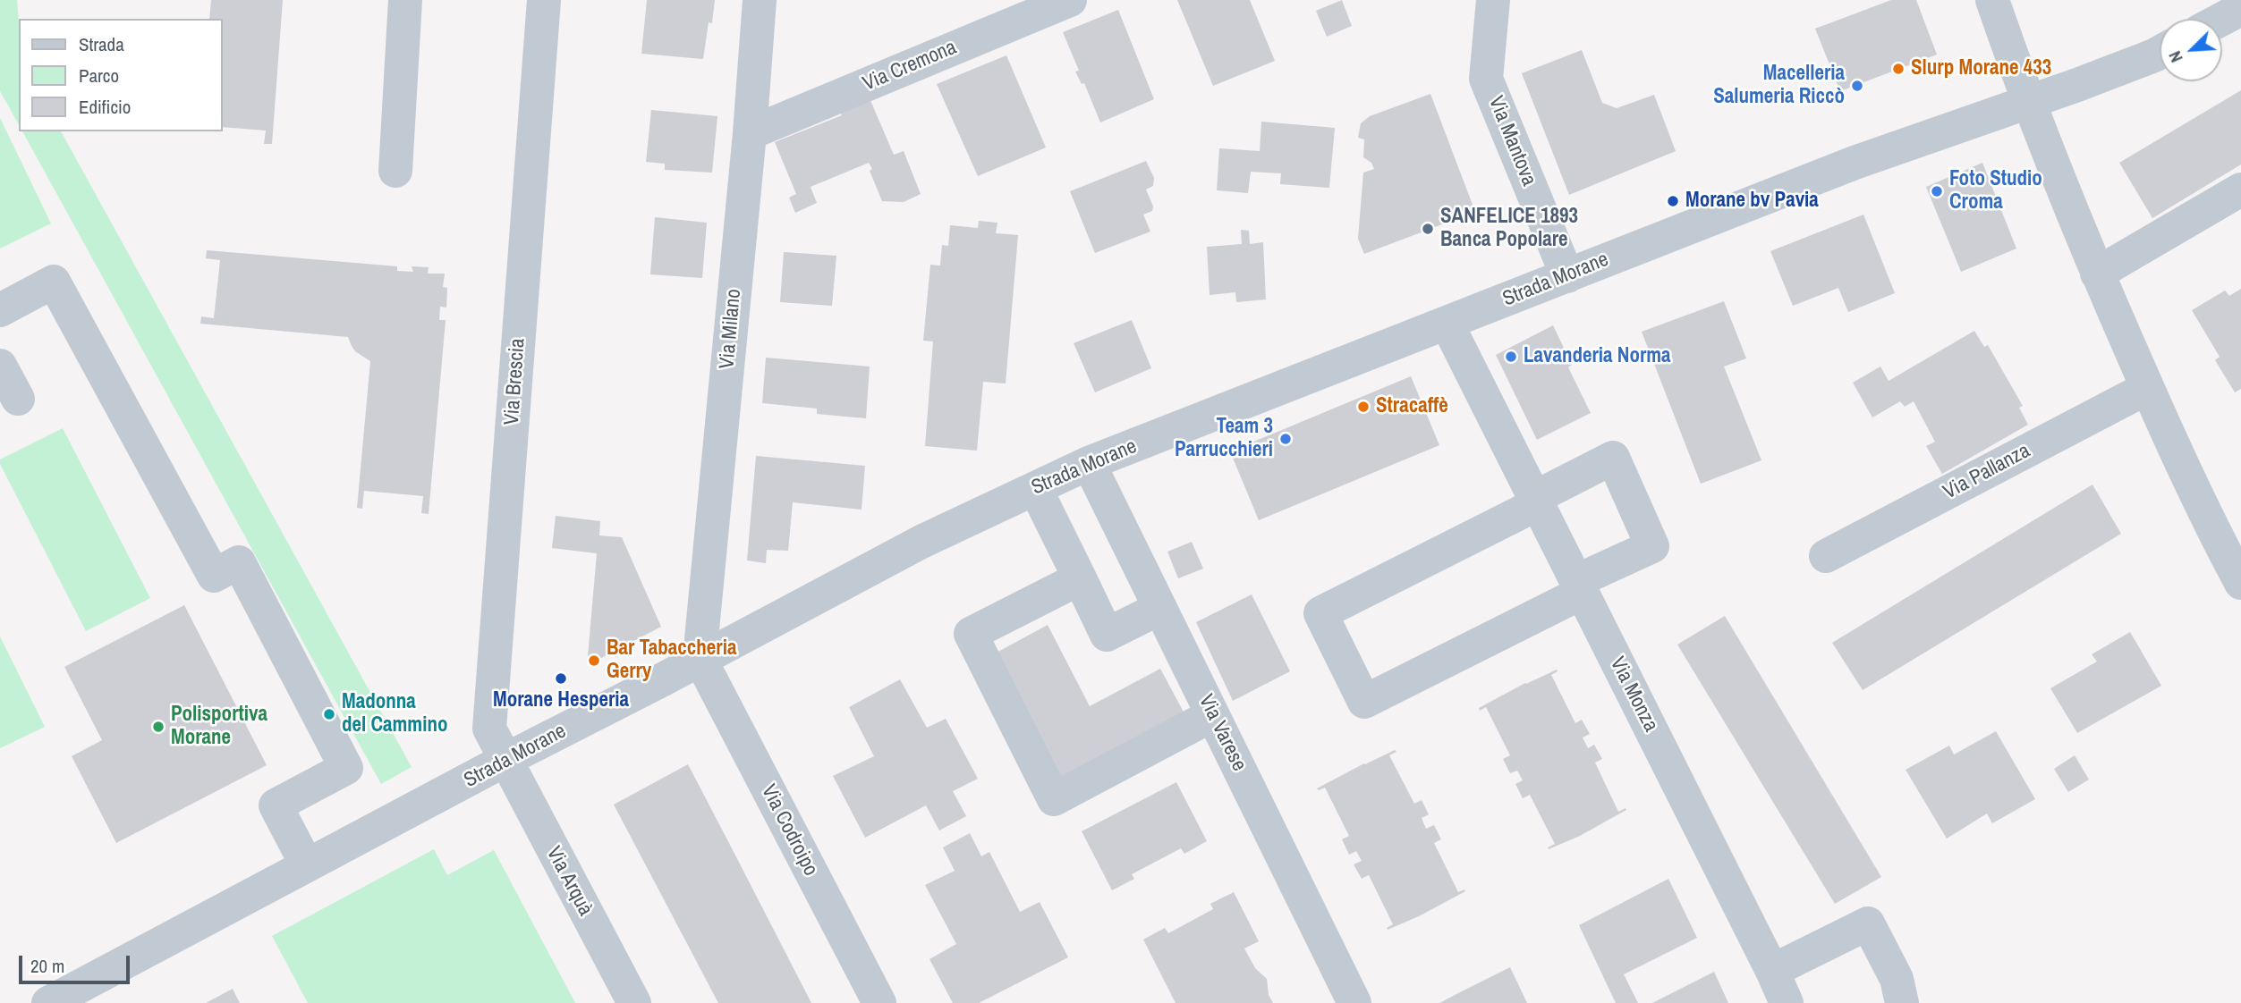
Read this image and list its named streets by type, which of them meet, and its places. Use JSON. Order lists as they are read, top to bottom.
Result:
{
  "streets": {
    "street": [
      "Via Cremona",
      "Via Mantova",
      "Strada Morane",
      "Via Milano",
      "Via Brescia",
      "Via Pallanza",
      "Via Monza",
      "Via Varese",
      "Via Codroipo",
      "Via Arquà"
    ]
  },
  "crossings": [
    ["Via Cremona", "Via Milano"],
    ["Via Mantova", "Strada Morane"],
    ["Strada Morane", "Via Milano"],
    ["Strada Morane", "Via Brescia"],
    ["Strada Morane", "Via Monza"],
    ["Strada Morane", "Via Varese"],
    ["Strada Morane", "Via Codroipo"],
    ["Strada Morane", "Via Arquà"],
    ["Via Milano", "Via Codroipo"],
    ["Via Brescia", "Via Arquà"]
  ],
  "places": [
    "Slurp Morane 433",
    "Macelleria Salumeria Riccò",
    "Foto Studio Croma",
    "Morane bv Pavia",
    "SANFELICE 1893 Banca Popolare",
    "Lavanderia Norma",
    "Stracaffè",
    "Team 3 Parrucchieri",
    "Bar Tabaccheria Gerry",
    "Morane Hesperia",
    "Madonna del Cammino",
    "Polisportiva Morane"
  ],
  "legend": ["Strada", "Parco", "Edificio"],
  "scale_bar": "20 m",
  "north": "bottom left"
}
